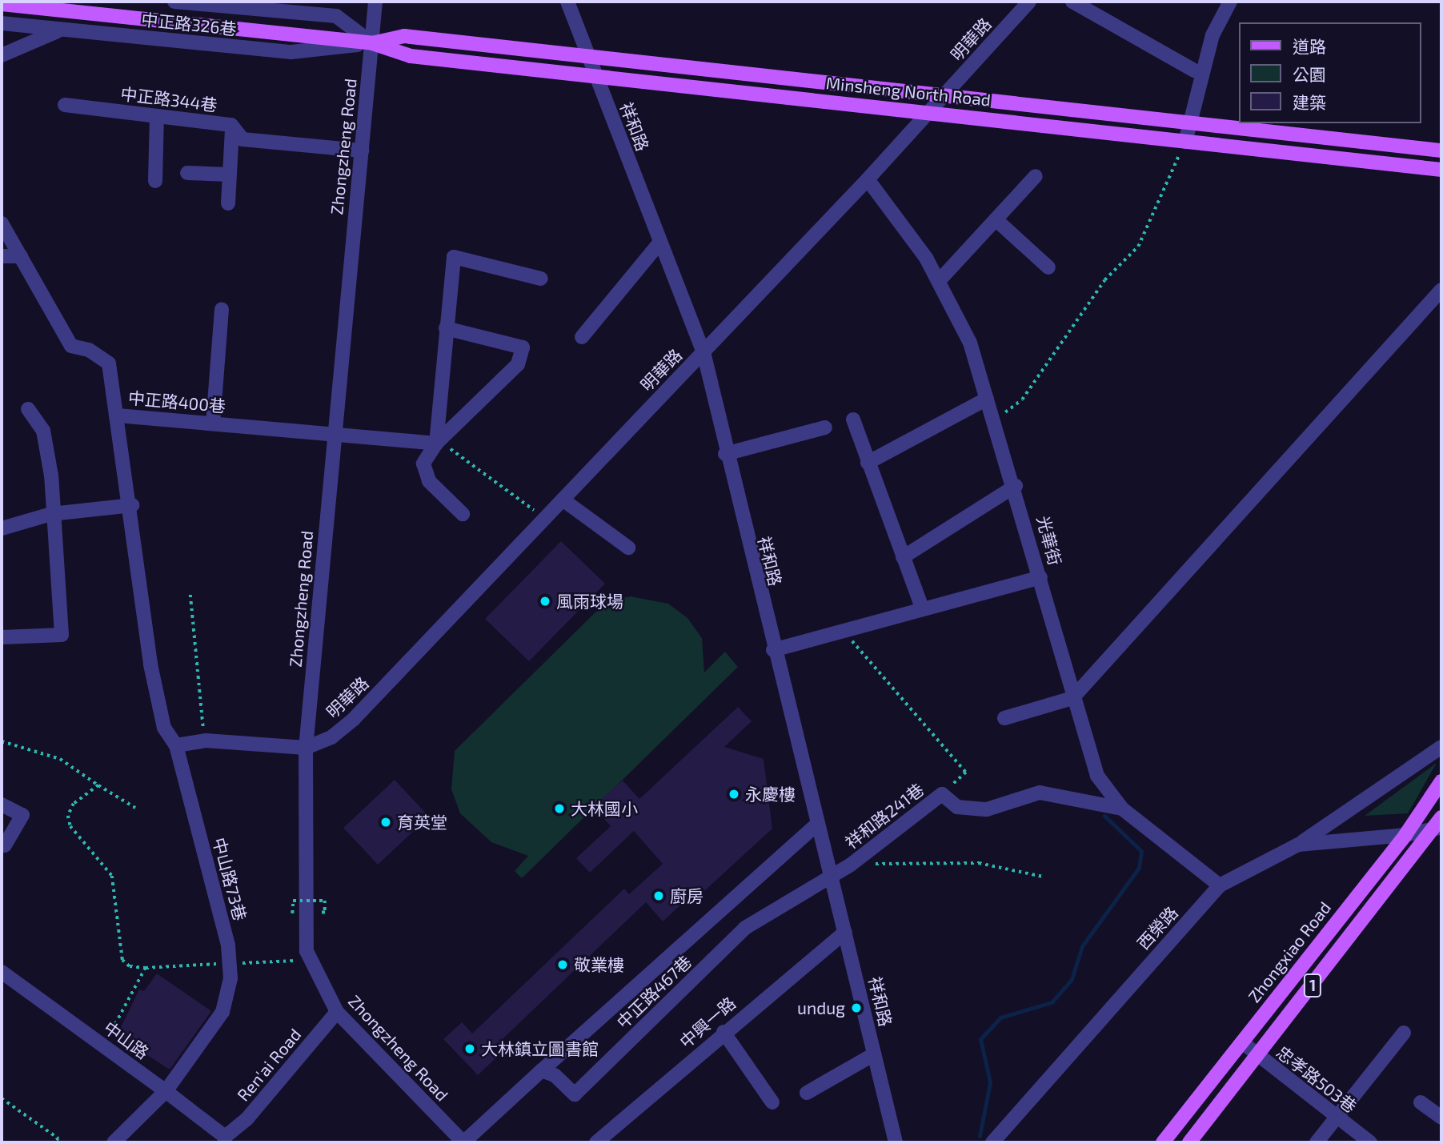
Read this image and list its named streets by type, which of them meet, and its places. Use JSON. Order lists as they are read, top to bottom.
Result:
{
  "streets": {
    "main road": ["Minsheng North Road", "Zhongxiao Road", "1"],
    "street": [
      "中正路326巷",
      "明華路",
      "中正路344巷",
      "祥和路",
      "Zhongzheng Road",
      "中正路400巷",
      "光華街",
      "祥和路241巷",
      "中山路73巷",
      "西榮路",
      "中正路467巷",
      "中興一路",
      "中山路",
      "Ren'ai Road",
      "忠孝路503巷"
    ]
  },
  "crossings": [
    ["中正路326巷", "Minsheng North Road"],
    ["中正路326巷", "Zhongzheng Road"],
    ["明華路", "Minsheng North Road"],
    ["明華路", "祥和路"],
    ["明華路", "Zhongzheng Road"],
    ["明華路", "光華街"],
    ["Minsheng North Road", "祥和路"],
    ["Minsheng North Road", "Zhongzheng Road"],
    ["中正路344巷", "Zhongzheng Road"],
    ["祥和路", "祥和路241巷"],
    ["祥和路", "中正路467巷"],
    ["祥和路", "中興一路"],
    ["Zhongzheng Road", "中正路400巷"],
    ["Zhongzheng Road", "Ren'ai Road"],
    ["中正路400巷", "中山路73巷"],
    ["光華街", "祥和路241巷"],
    ["光華街", "西榮路"],
    ["祥和路241巷", "中正路467巷"],
    ["中山路73巷", "中山路"],
    ["西榮路", "Zhongxiao Road"],
    ["西榮路", "1"],
    ["Zhongxiao Road", "忠孝路503巷"],
    ["1", "忠孝路503巷"],
    ["中山路", "Ren'ai Road"]
  ],
  "places": [
    "風雨球場",
    "永慶樓",
    "大林國小",
    "育英堂",
    "廚房",
    "敬業樓",
    "undug",
    "大林鎮立圖書館"
  ],
  "legend": ["道路", "公園", "建築"]
}
